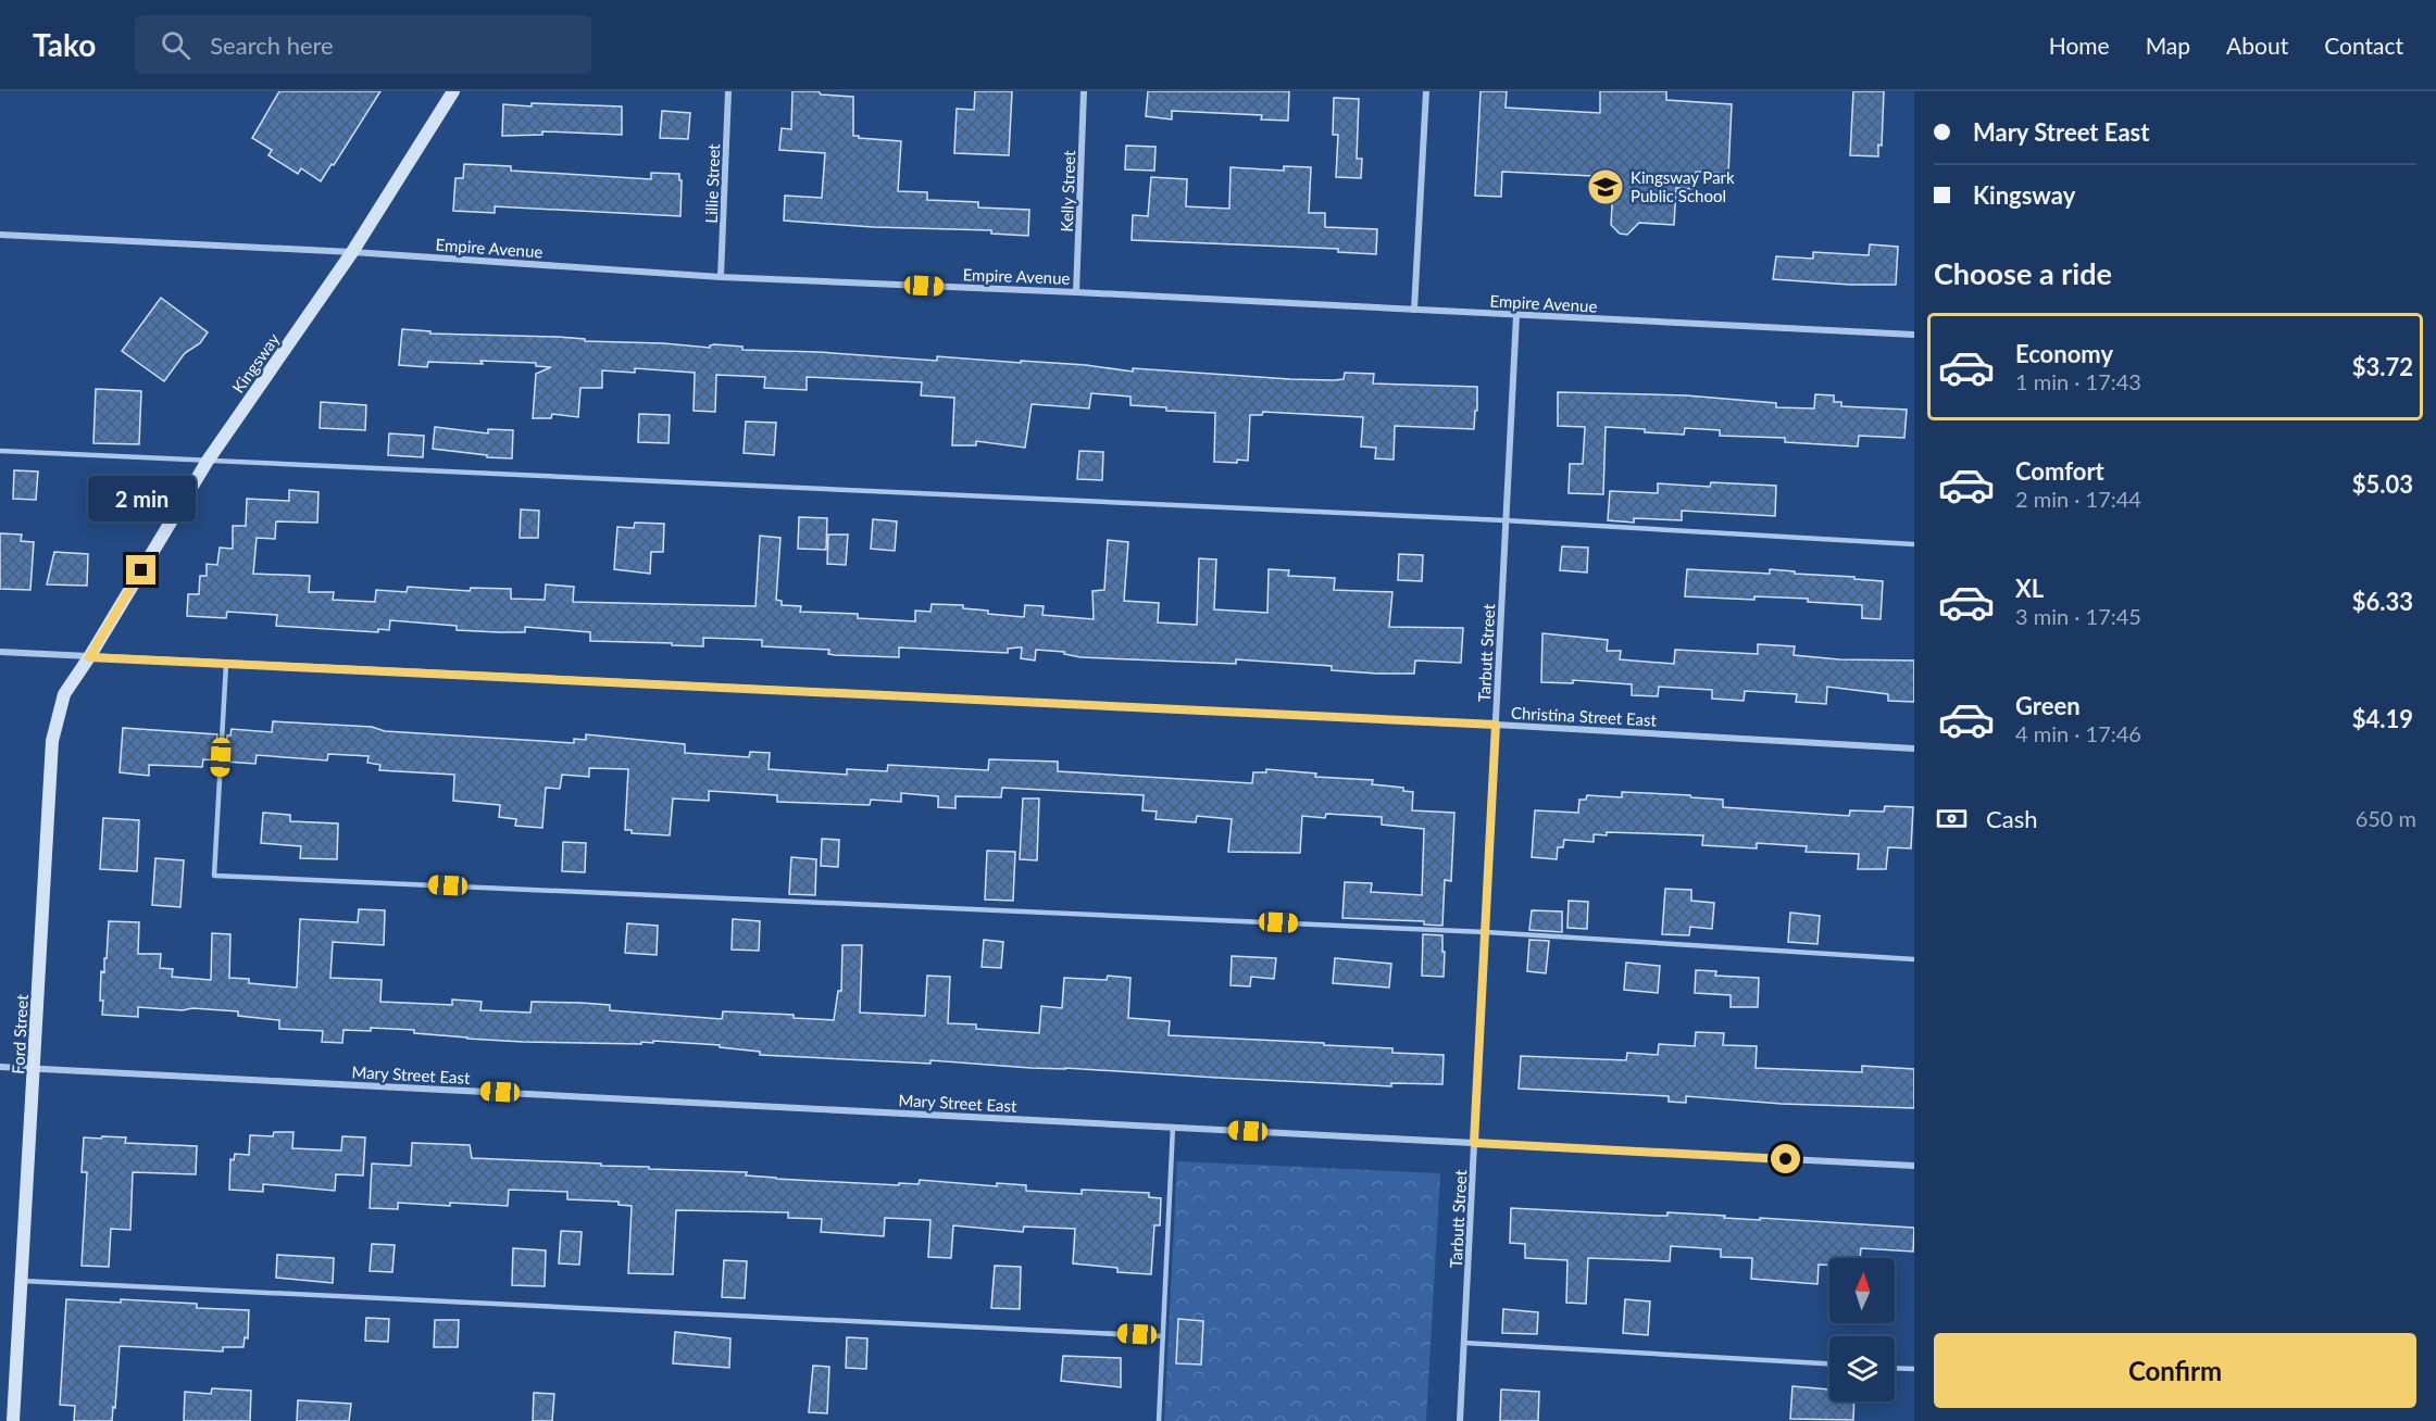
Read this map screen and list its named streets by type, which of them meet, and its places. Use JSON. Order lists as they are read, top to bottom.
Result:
{
  "streets": {
    "main road": ["Kingsway", "Ford Street"],
    "street": [
      "Lillie Street",
      "Kelly Street",
      "Empire Avenue",
      "Tarbutt Street",
      "Christina Street East",
      "Mary Street East"
    ]
  },
  "crossings": [
    ["Lillie Street", "Empire Avenue"],
    ["Kelly Street", "Empire Avenue"],
    ["Empire Avenue", "Kingsway"],
    ["Empire Avenue", "Tarbutt Street"],
    ["Kingsway", "Christina Street East"],
    ["Kingsway", "Ford Street"],
    ["Tarbutt Street", "Christina Street East"],
    ["Tarbutt Street", "Mary Street East"],
    ["Christina Street East", "Ford Street"],
    ["Ford Street", "Mary Street East"]
  ],
  "places": {
    "school or university": ["Kingsway Park Public School"]
  },
  "north": "top",
  "page": {
    "header": "Tako",
    "search": "Search here",
    "nav": [
      "Home",
      "Map",
      "About",
      "Contact"
    ],
    "banner": ["Mary Street East", "Kingsway"],
    "heading": "Choose a ride",
    "list": [
      {
        "name": "Economy",
        "note": "1 min · 17:43",
        "value": "$3.72"
      },
      {
        "name": "Comfort",
        "note": "2 min · 17:44",
        "value": "$5.03"
      },
      {
        "name": "XL",
        "note": "3 min · 17:45",
        "value": "$6.33"
      },
      {
        "name": "Green",
        "note": "4 min · 17:46",
        "value": "$4.19"
      }
    ],
    "bubble": "2 min",
    "pay": ["Cash", "650 m"],
    "buttons": "Confirm"
  }
}
